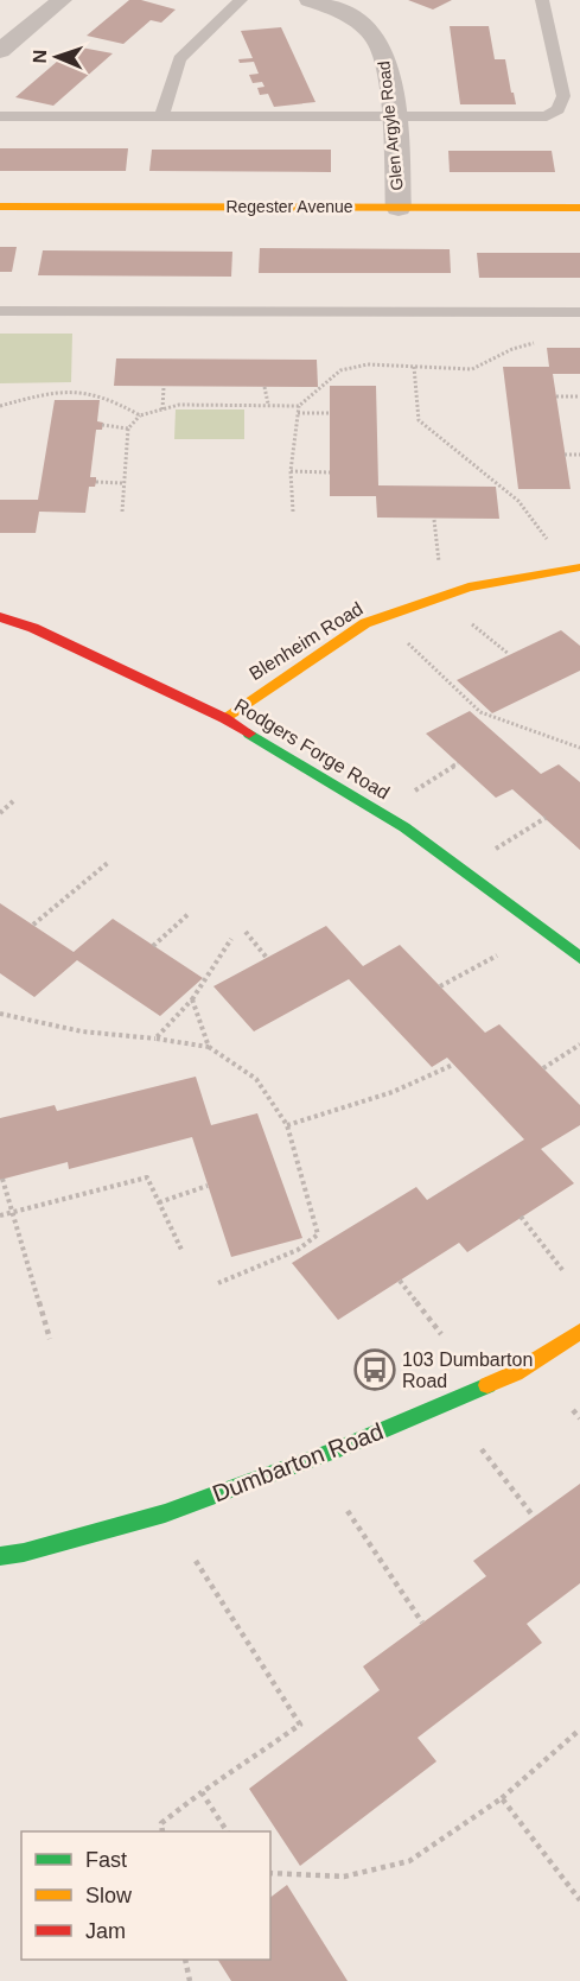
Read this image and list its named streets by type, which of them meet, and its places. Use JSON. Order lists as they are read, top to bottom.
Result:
{
  "streets": {
    "street": [
      "Glen Argyle Road",
      "Regester Avenue",
      "Blenheim Road",
      "Rodgers Forge Road",
      "Dumbarton Road"
    ]
  },
  "crossings": [
    ["Glen Argyle Road", "Regester Avenue"],
    ["Blenheim Road", "Rodgers Forge Road"]
  ],
  "places": {
    "bus stop": ["103 Dumbarton Road"]
  },
  "legend": ["Fast", "Slow", "Jam"],
  "north": "left"
}
